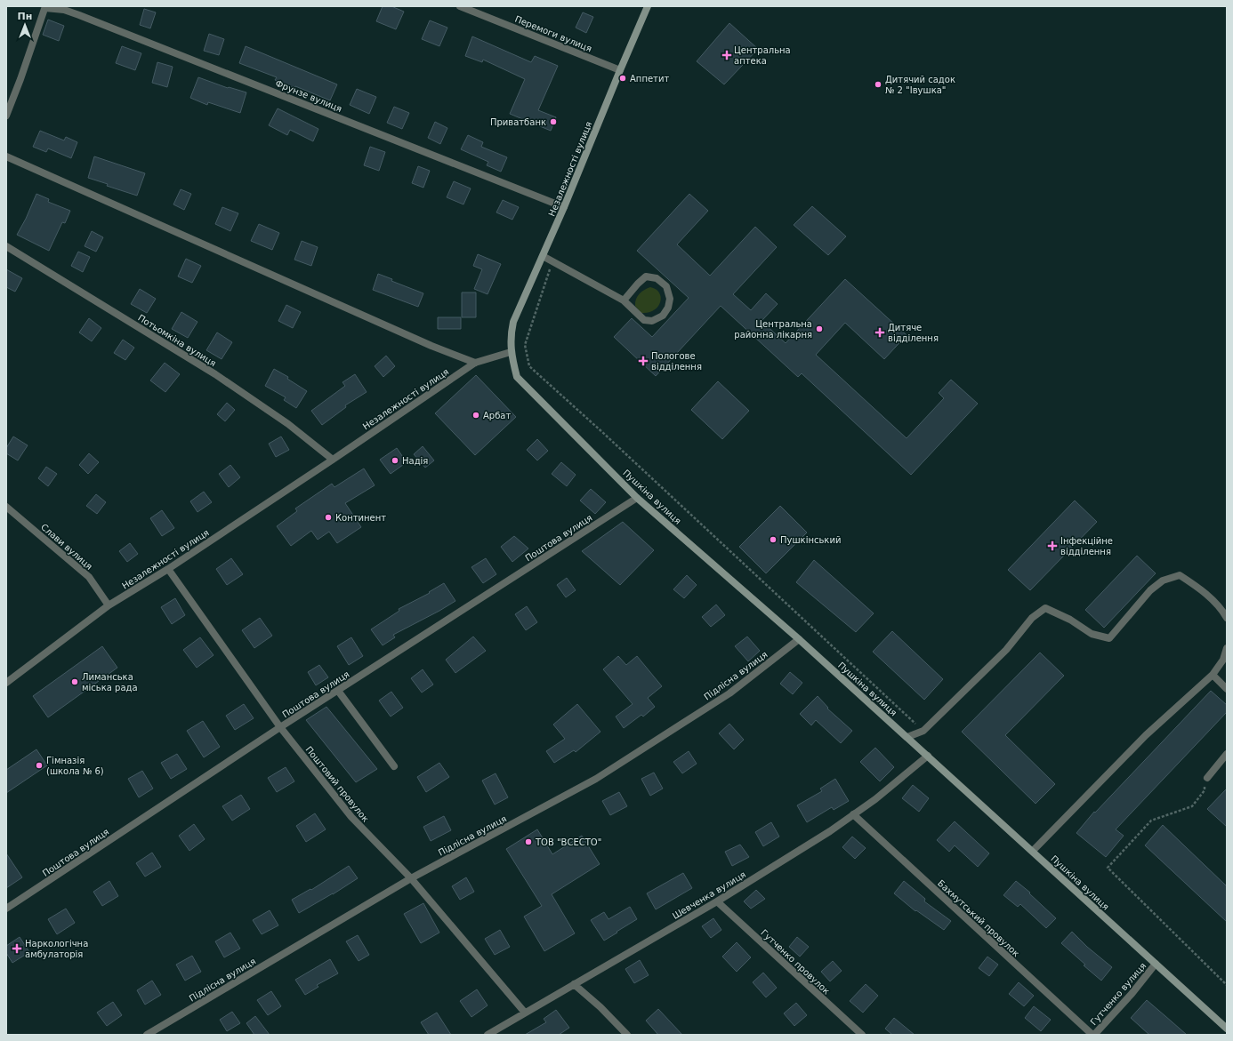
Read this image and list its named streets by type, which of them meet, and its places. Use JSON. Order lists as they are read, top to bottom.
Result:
{
  "streets": {
    "main road": ["Незалежності вулиця", "Пушкіна вулиця"],
    "street": [
      "Перемоги вулиця",
      "Фрунзе вулиця",
      "Потьомкіна вулиця",
      "Поштова вулиця",
      "Слави вулиця",
      "Підлісна вулиця",
      "Поштовий провулок",
      "Шевченка вулиця",
      "Бахмутський провулок",
      "Гутченко провулок",
      "Гутченко вулиця"
    ]
  },
  "crossings": [
    ["Перемоги вулиця", "Незалежності вулиця"],
    ["Фрунзе вулиця", "Незалежності вулиця"],
    ["Незалежності вулиця", "Потьомкіна вулиця"],
    ["Незалежності вулиця", "Пушкіна вулиця"],
    ["Незалежності вулиця", "Слави вулиця"],
    ["Незалежності вулиця", "Поштовий провулок"],
    ["Пушкіна вулиця", "Поштова вулиця"],
    ["Пушкіна вулиця", "Підлісна вулиця"],
    ["Пушкіна вулиця", "Шевченка вулиця"],
    ["Пушкіна вулиця", "Гутченко вулиця"],
    ["Поштова вулиця", "Поштовий провулок"],
    ["Підлісна вулиця", "Поштовий провулок"],
    ["Поштовий провулок", "Шевченка вулиця"],
    ["Шевченка вулиця", "Бахмутський провулок"],
    ["Шевченка вулиця", "Гутченко провулок"],
    ["Бахмутський провулок", "Гутченко вулиця"]
  ],
  "places": {
    "health": [
      "Центральна аптека",
      "Дитяче відділення",
      "Пологове відділення",
      "Інфекційне відділення",
      "Наркологічна амбулаторія"
    ],
    "other": [
      "Аппетит",
      "Дитячий садок № 2 \"Івушка\"",
      "Приватбанк",
      "Центральна районна лікарня",
      "Арбат",
      "Надiя",
      "Континент",
      "Пушкінський",
      "Лиманська міська рада",
      "Гімназія (школа № 6)",
      "ТОВ \"ВСЕСТО\""
    ]
  },
  "north": "top"
}
